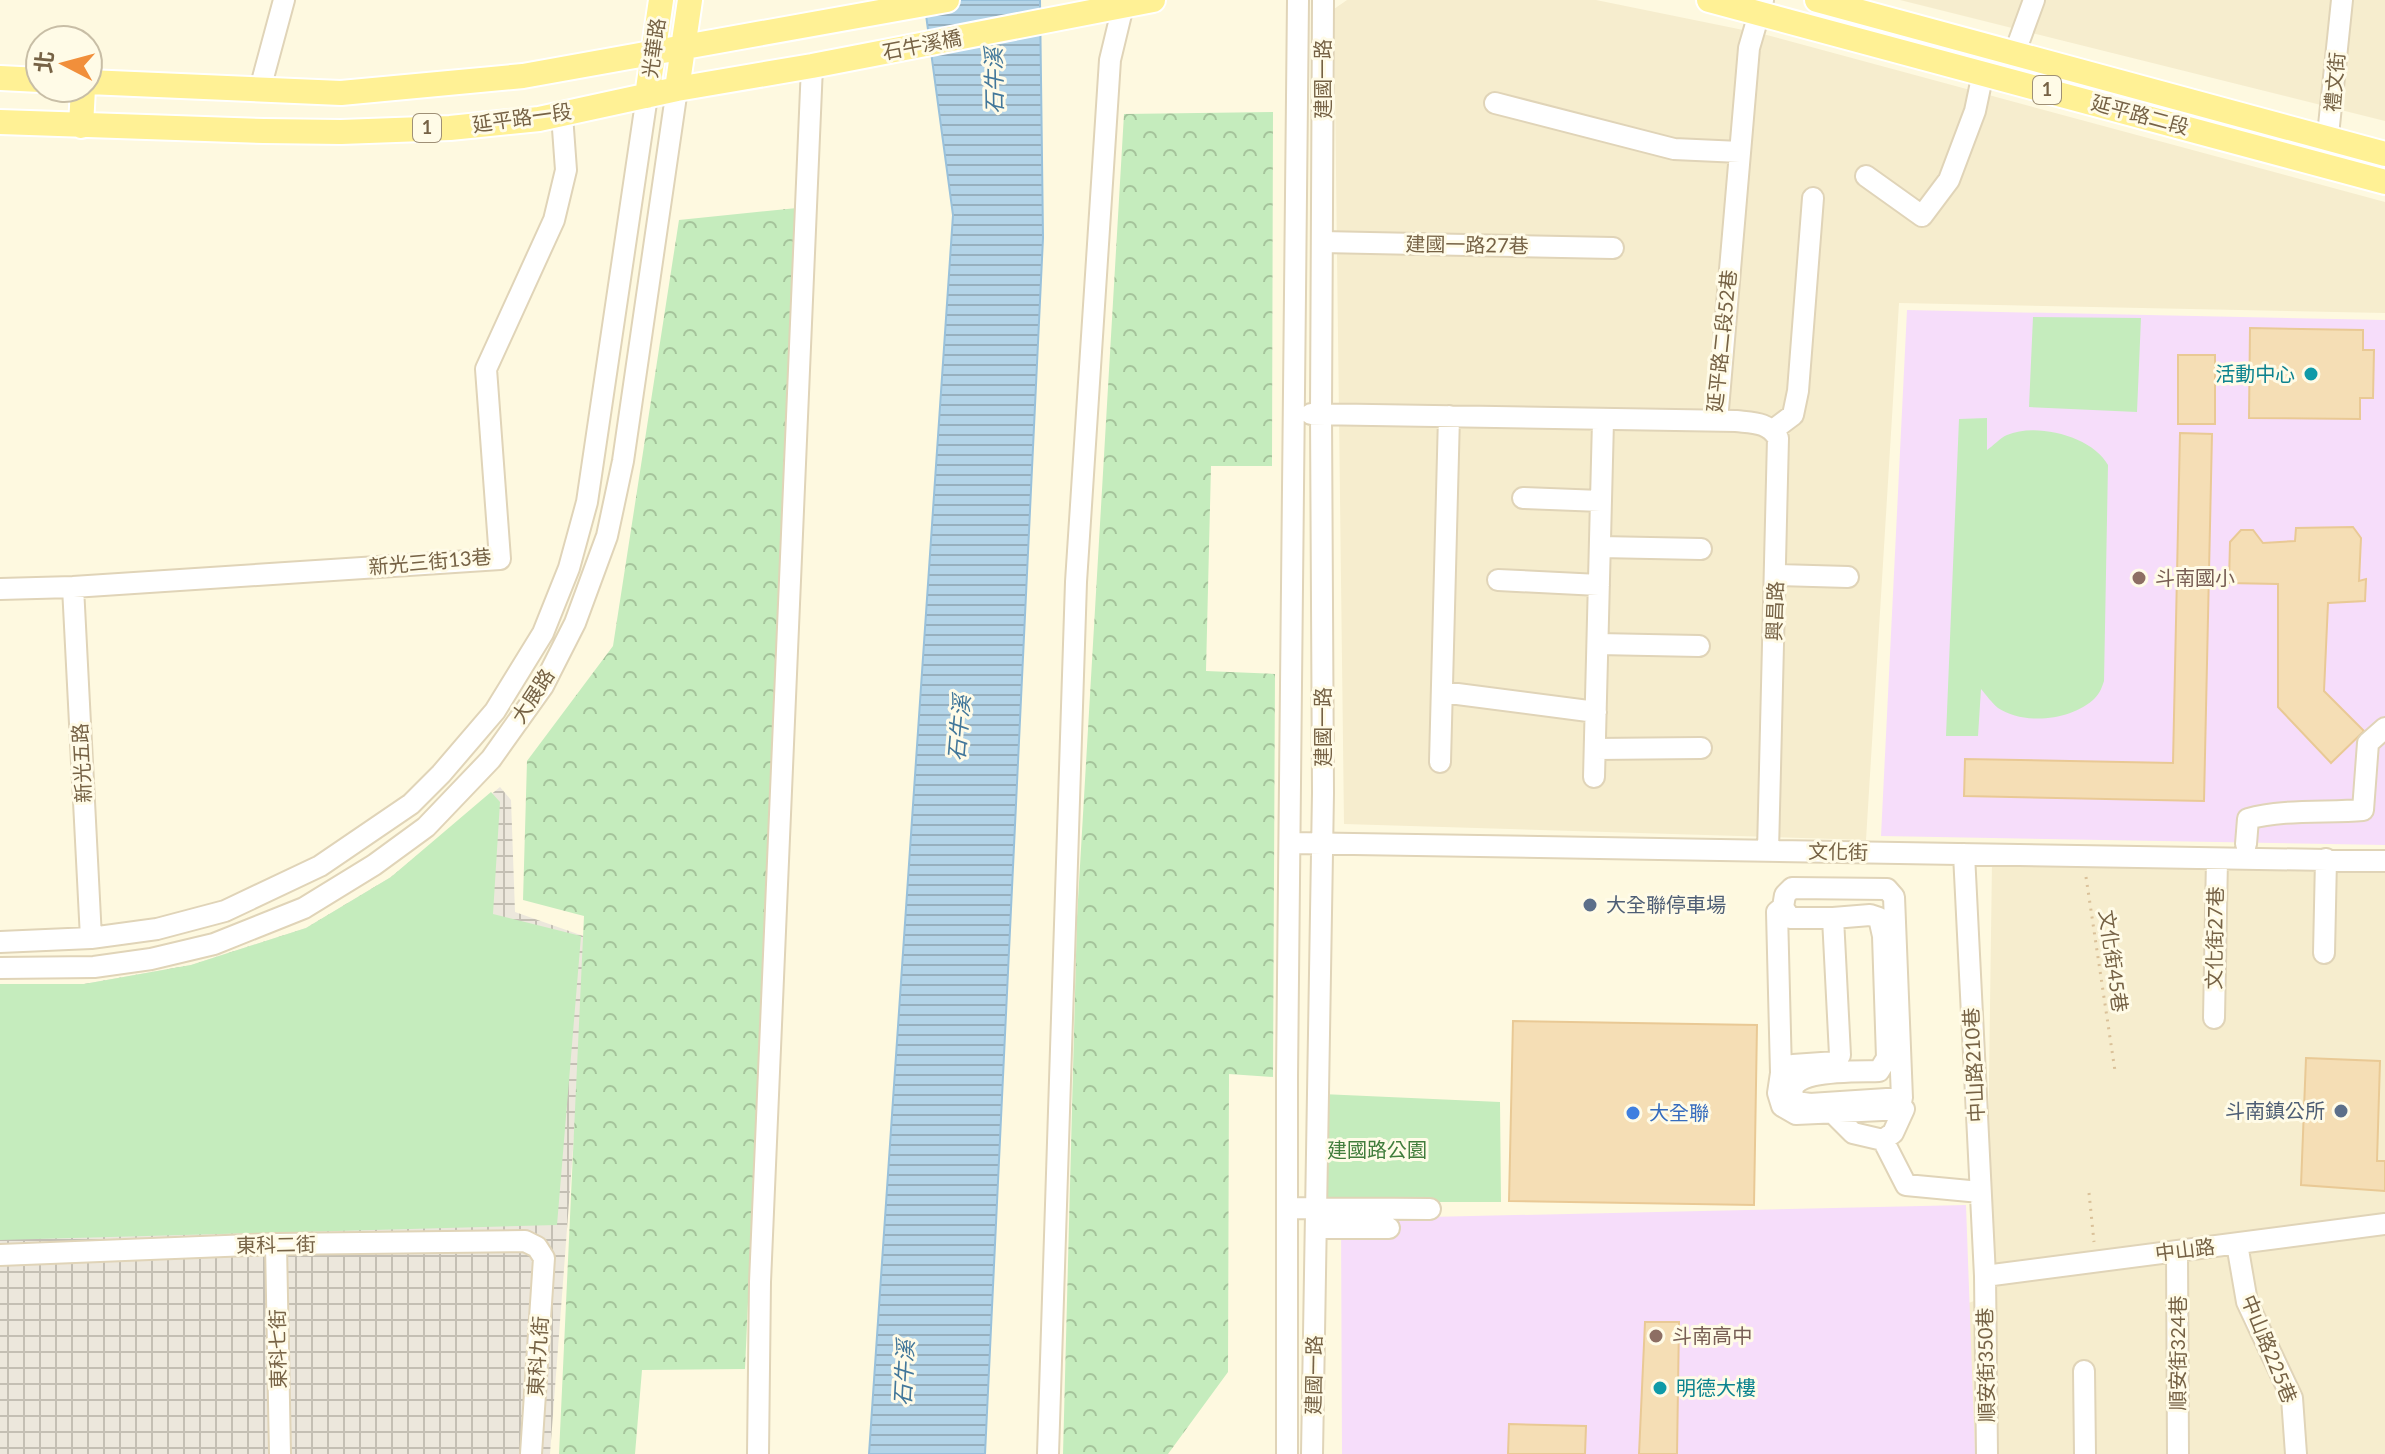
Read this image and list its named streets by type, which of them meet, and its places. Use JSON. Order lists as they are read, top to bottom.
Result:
{
  "streets": {
    "main road": [
      "石牛溪橋",
      "光華路",
      "1",
      "延平路二段",
      "延平路一段"
    ],
    "street": [
      "建國一路",
      "禮文街",
      "建國一路27巷",
      "延平路二段52巷",
      "新光三街13巷",
      "興昌路",
      "大展路",
      "新光五路",
      "文化街",
      "文化街27巷",
      "中山路210巷",
      "東科二街",
      "中山路",
      "東科七街",
      "中山路225巷",
      "順安街324巷",
      "東科九街",
      "順安街350巷"
    ],
    "path": ["文化街45巷"]
  },
  "crossings": [
    ["石牛溪橋", "延平路一段"],
    ["光華路", "延平路一段"],
    ["光華路", "大展路"],
    ["建國一路", "建國一路27巷"],
    ["建國一路", "延平路二段52巷"],
    ["建國一路", "文化街"],
    ["禮文街", "延平路二段"],
    ["延平路二段", "延平路二段52巷"],
    ["延平路一段", "新光三街13巷"],
    ["延平路一段", "大展路"],
    ["新光三街13巷", "新光五路"],
    ["興昌路", "文化街"],
    ["大展路", "新光五路"],
    ["文化街", "文化街27巷"],
    ["文化街", "文化街45巷"],
    ["文化街", "中山路210巷"],
    ["中山路210巷", "中山路"],
    ["中山路210巷", "順安街350巷"],
    ["東科二街", "東科七街"],
    ["東科二街", "東科九街"],
    ["中山路", "中山路225巷"],
    ["中山路", "順安街324巷"],
    ["中山路", "順安街350巷"]
  ],
  "water": ["石牛溪"],
  "parks": ["建國路公園"],
  "places": [
    "活動中心",
    "斗南國小",
    "大全聯停車場",
    "斗南鎮公所",
    "大全聯",
    "斗南高中",
    "明德大樓"
  ],
  "north": "left"
}
